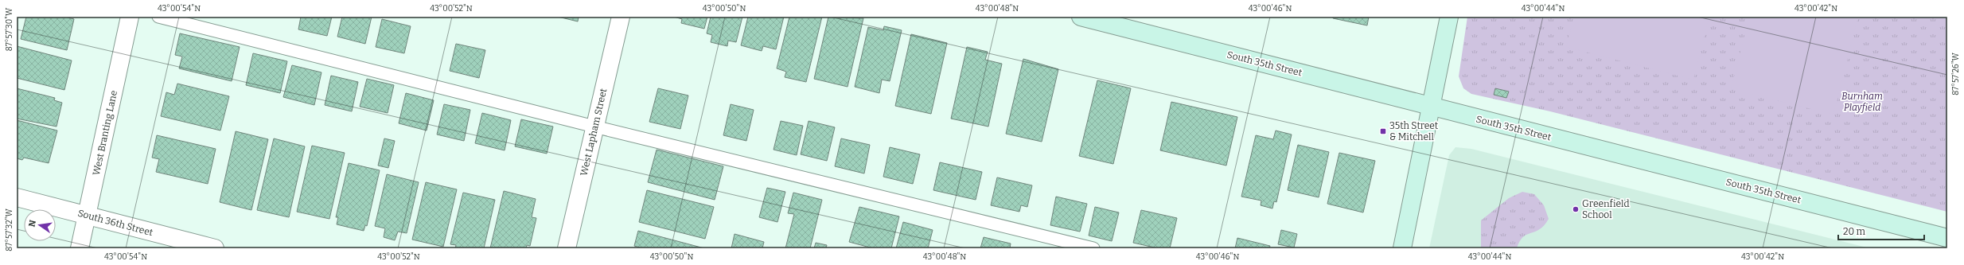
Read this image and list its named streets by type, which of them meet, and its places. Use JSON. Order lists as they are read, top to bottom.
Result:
{
  "streets": {
    "main road": ["South 35th Street"],
    "street": ["West Lapham Street", "West Branting Lane", "South 36th Street"]
  },
  "crossings": [
    ["West Branting Lane", "South 36th Street"]
  ],
  "parks": ["Burnham Playfield"],
  "places": {
    "transit": ["35th Street & Mitchell"],
    "other": ["Greenfield School"]
  },
  "scale_bar": "20 m",
  "north": "left",
  "coordinates": [
    "43°00'54\"N",
    "43°00'52\"N",
    "43°00'50\"N",
    "43°00'48\"N",
    "43°00'46\"N",
    "43°00'44\"N",
    "43°00'42\"N",
    "87°57'30\"W",
    "87°57'26\"W",
    "87°57'32\"W"
  ]
}
